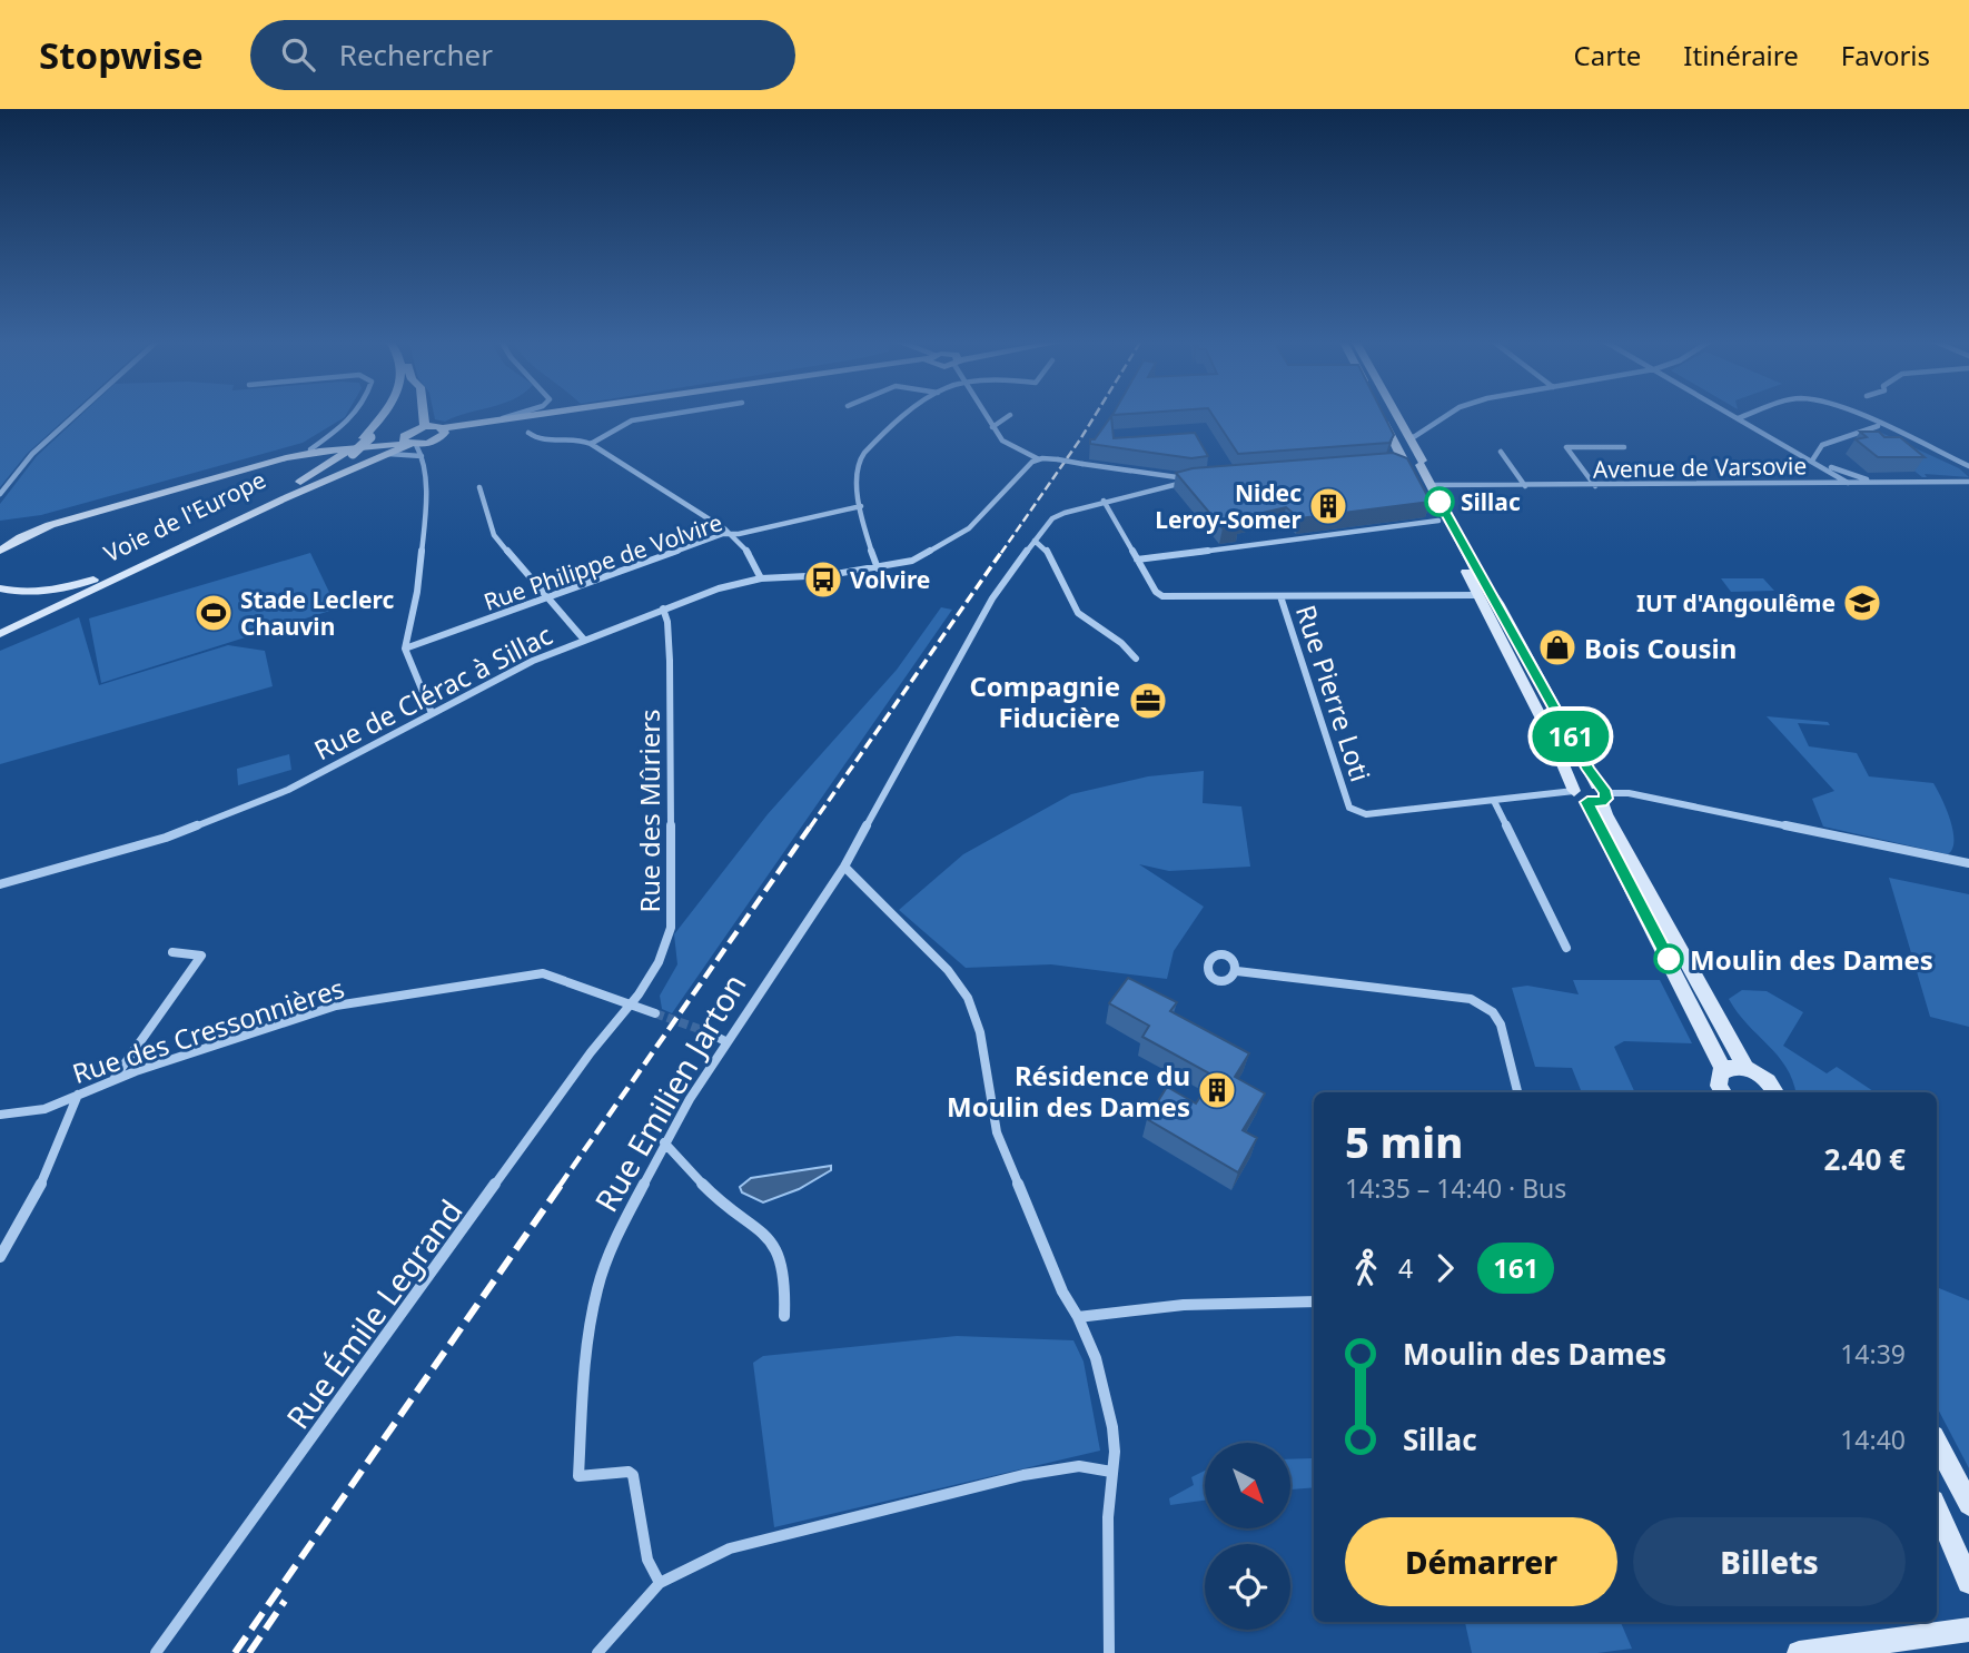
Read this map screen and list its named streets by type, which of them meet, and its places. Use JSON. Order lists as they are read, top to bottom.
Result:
{
  "streets": {
    "main road": ["Voie de l'Europe"],
    "street": [
      "Avenue de Varsovie",
      "Rue Philippe de Volvire",
      "Rue de Clérac à Sillac",
      "Rue Pierre Loti",
      "Rue des Mûriers",
      "Rue des Cressonnières",
      "Rue Emilien Jarton",
      "Rue Émile Legrand"
    ]
  },
  "crossings": [
    ["Rue de Clérac à Sillac", "Rue des Mûriers"],
    ["Rue de Clérac à Sillac", "Rue Emilien Jarton"],
    ["Rue des Mûriers", "Rue des Cressonnières"],
    ["Rue des Mûriers", "Rue Émile Legrand"],
    ["Rue des Cressonnières", "Rue Émile Legrand"]
  ],
  "places": {
    "other": ["Sillac", "Moulin des Dames"],
    "building": ["Nidec Leroy-Somer", "Résidence du Moulin des Dames"],
    "bus stop": ["Volvire"],
    "school or university": ["IUT d'Angoulême"],
    "sports": ["Stade Leclerc Chauvin"],
    "shop": ["Bois Cousin"],
    "office": ["Compagnie Fiducière"]
  },
  "lines": ["bus line 161"],
  "north": "bottom right",
  "page": {
    "header": "Stopwise",
    "search": "Rechercher",
    "nav": ["Carte", "Itinéraire", "Favoris"],
    "on_map": "161",
    "heading": ["5 min", "14:35 – 14:40 · Bus", "2.40 €"],
    "legs": ["4", "161"],
    "list": [
      {
        "name": "Moulin des Dames",
        "value": "14:39"
      },
      {
        "name": "Sillac",
        "value": "14:40"
      }
    ],
    "buttons": ["Démarrer", "Billets"]
  }
}
